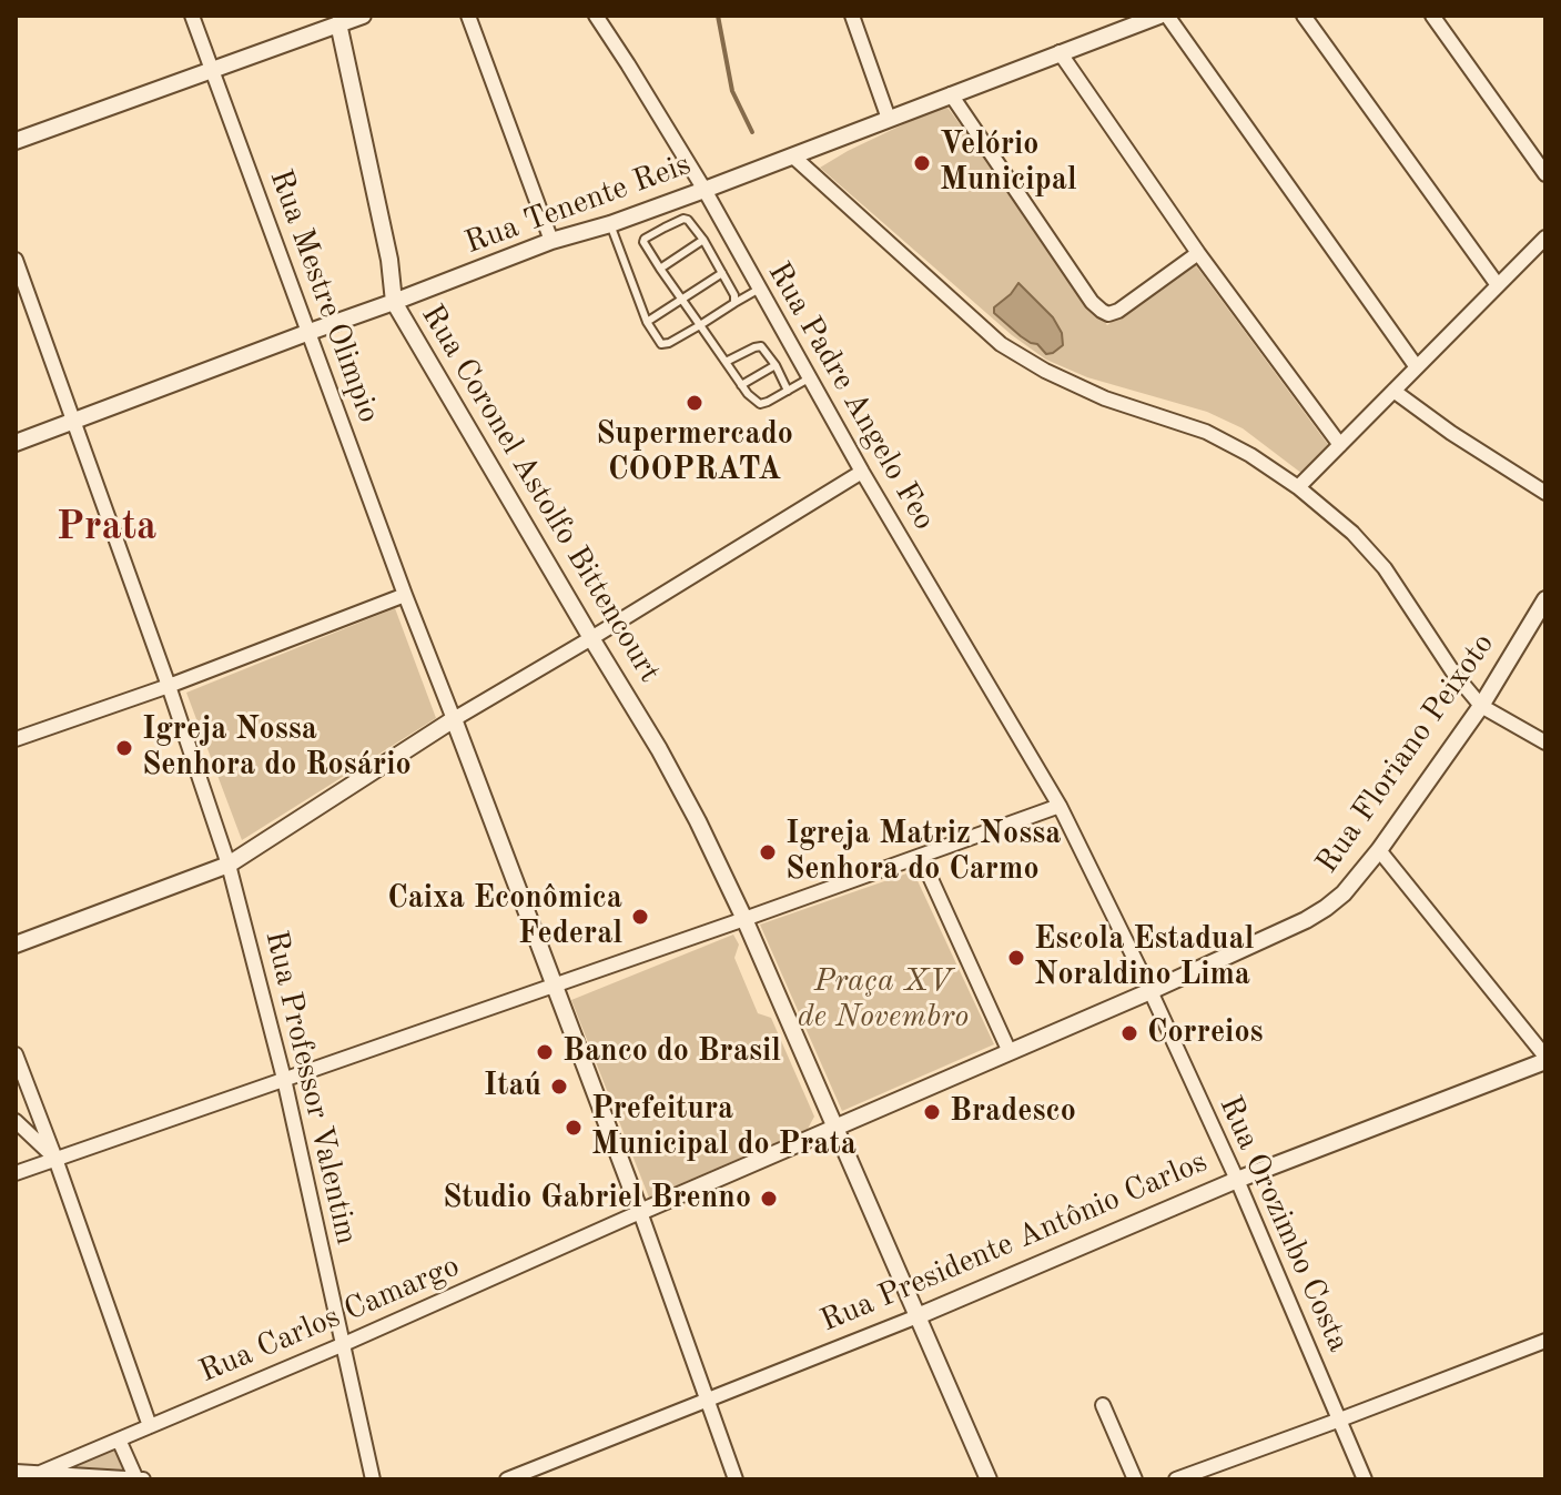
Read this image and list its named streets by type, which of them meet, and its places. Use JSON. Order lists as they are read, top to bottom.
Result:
{
  "streets": {
    "street": [
      "Rua Tenente Reis",
      "Rua Mestre Olimpio",
      "Rua Padre Angelo Feo",
      "Rua Coronel Astolfo Bittencourt",
      "Rua Floriano Peixoto",
      "Rua Professor Valentim",
      "Rua Orozimbo Costa",
      "Rua Presidente Antônio Carlos",
      "Rua Carlos Camargo"
    ]
  },
  "crossings": [
    ["Rua Tenente Reis", "Rua Mestre Olimpio"],
    ["Rua Tenente Reis", "Rua Padre Angelo Feo"],
    ["Rua Tenente Reis", "Rua Coronel Astolfo Bittencourt"],
    ["Rua Tenente Reis", "Rua Professor Valentim"],
    ["Rua Floriano Peixoto", "Rua Orozimbo Costa"],
    ["Rua Professor Valentim", "Rua Carlos Camargo"],
    ["Rua Orozimbo Costa", "Rua Presidente Antônio Carlos"]
  ],
  "districts": ["Prata"],
  "parks": ["Praça XV de Novembro"],
  "places": [
    "Velório Municipal",
    "Supermercado COOPRATA",
    "Igreja Nossa Senhora do Rosário",
    "Igreja Matriz Nossa Senhora do Carmo",
    "Caixa Econômica Federal",
    "Escola Estadual Noraldino Lima",
    "Correios",
    "Banco do Brasil",
    "Itaú",
    "Bradesco",
    "Prefeitura Municipal do Prata",
    "Studio Gabriel Brenno"
  ]
}
